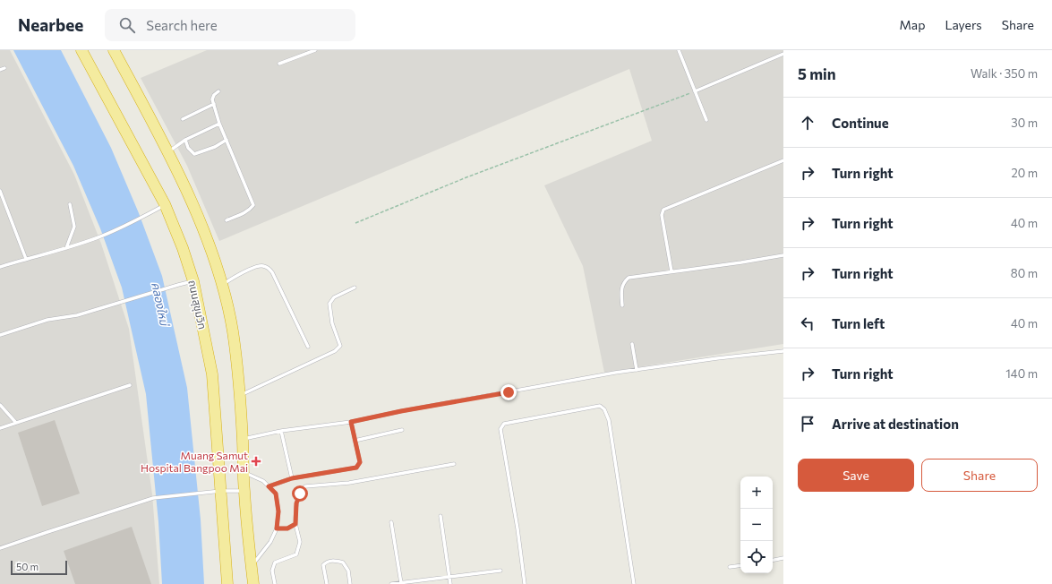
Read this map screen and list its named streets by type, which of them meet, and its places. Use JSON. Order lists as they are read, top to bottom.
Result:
{
  "streets": {
    "highway": ["ถนนสุขุมวิท"]
  },
  "water": ["คลองใหม่"],
  "places": {
    "health": ["Muang Samut Hospital Bangpoo Mai"]
  },
  "scale_bar": "50 m",
  "page": {
    "header": "Nearbee",
    "search": "Search here",
    "nav": ["Map", "Layers", "Share"],
    "heading": ["5 min", "Walk · 350 m"],
    "list": [
      ["Continue", "30 m"],
      ["Turn right", "20 m"],
      ["Turn right", "40 m"],
      ["Turn right", "80 m"],
      ["Turn left", "40 m"],
      ["Turn right", "140 m"],
      "Arrive at destination"
    ],
    "buttons": ["Save", "Share"],
    "map_buttons": ["+", "−"],
    "scale": "50 m"
  }
}
